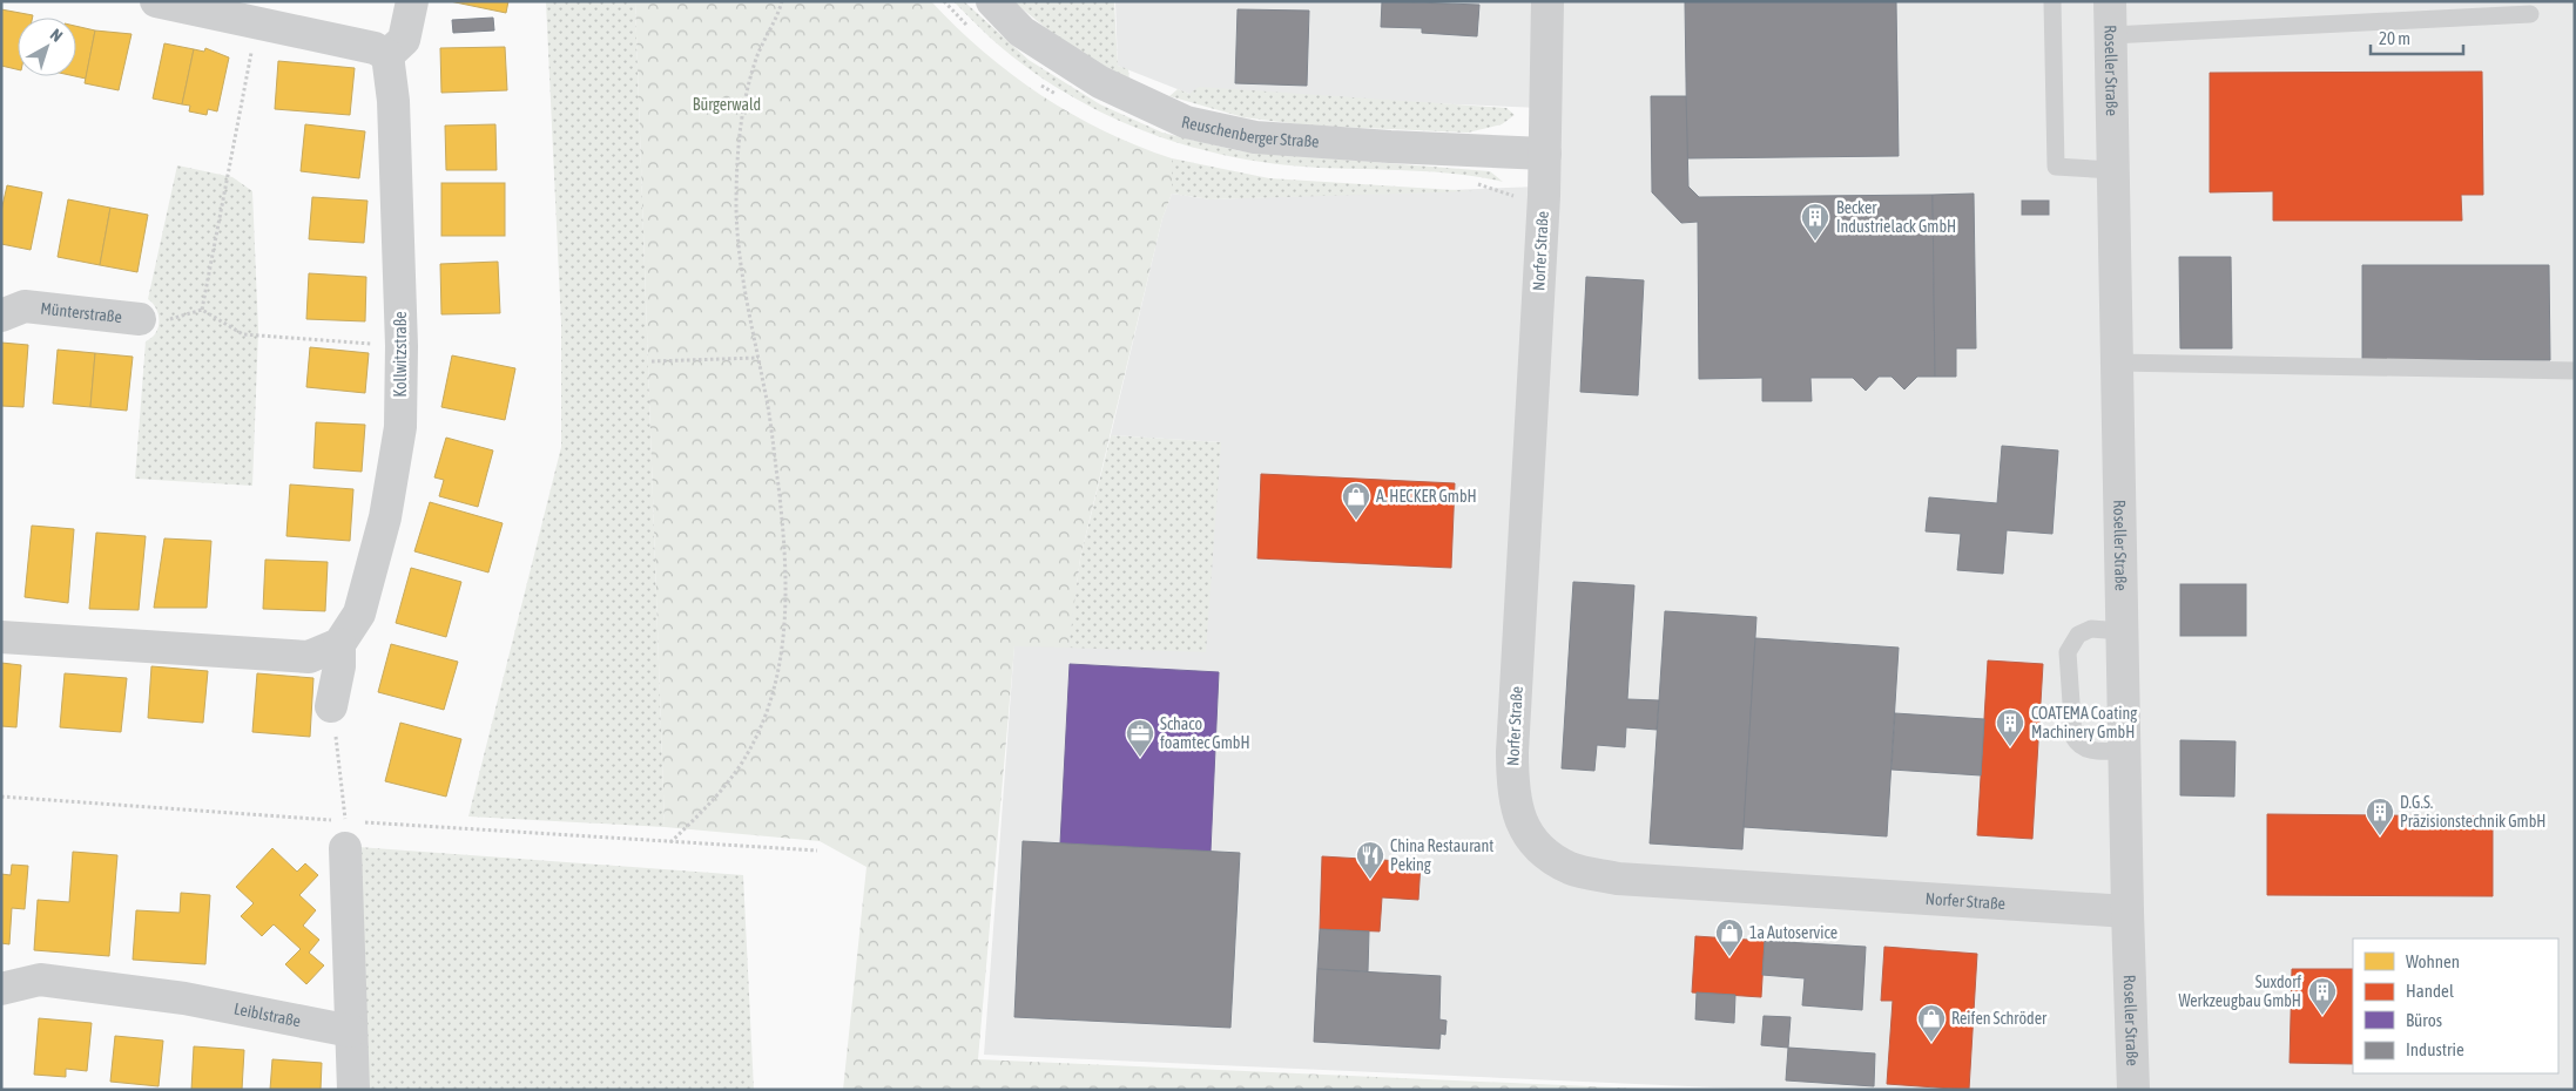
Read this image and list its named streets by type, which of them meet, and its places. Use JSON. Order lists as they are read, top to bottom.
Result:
{
  "streets": {
    "street": [
      "Roseller Straße",
      "Reuschenberger Straße",
      "Norfer Straße",
      "Münterstraße",
      "Kollwitzstraße",
      "Leiblstraße"
    ]
  },
  "crossings": [
    ["Roseller Straße", "Norfer Straße"],
    ["Reuschenberger Straße", "Norfer Straße"]
  ],
  "parks": ["Bürgerwald"],
  "places": {
    "building": [
      "Becker Industrielack GmbH",
      "COATEMA Coating Machinery GmbH",
      "D.G.S. Präzisionstechnik GmbH",
      "Suxdorf Werkzeugbau GmbH"
    ],
    "shop": ["A. HECKER GmbH", "1a Autoservice", "Reifen Schröder"],
    "office": ["Schaco foamtec GmbH"],
    "restaurant": ["China Restaurant Peking"]
  },
  "legend": [
    "Wohnen",
    "Handel",
    "Büros",
    "Industrie"
  ],
  "scale_bar": "20 m",
  "north": "top right"
}
